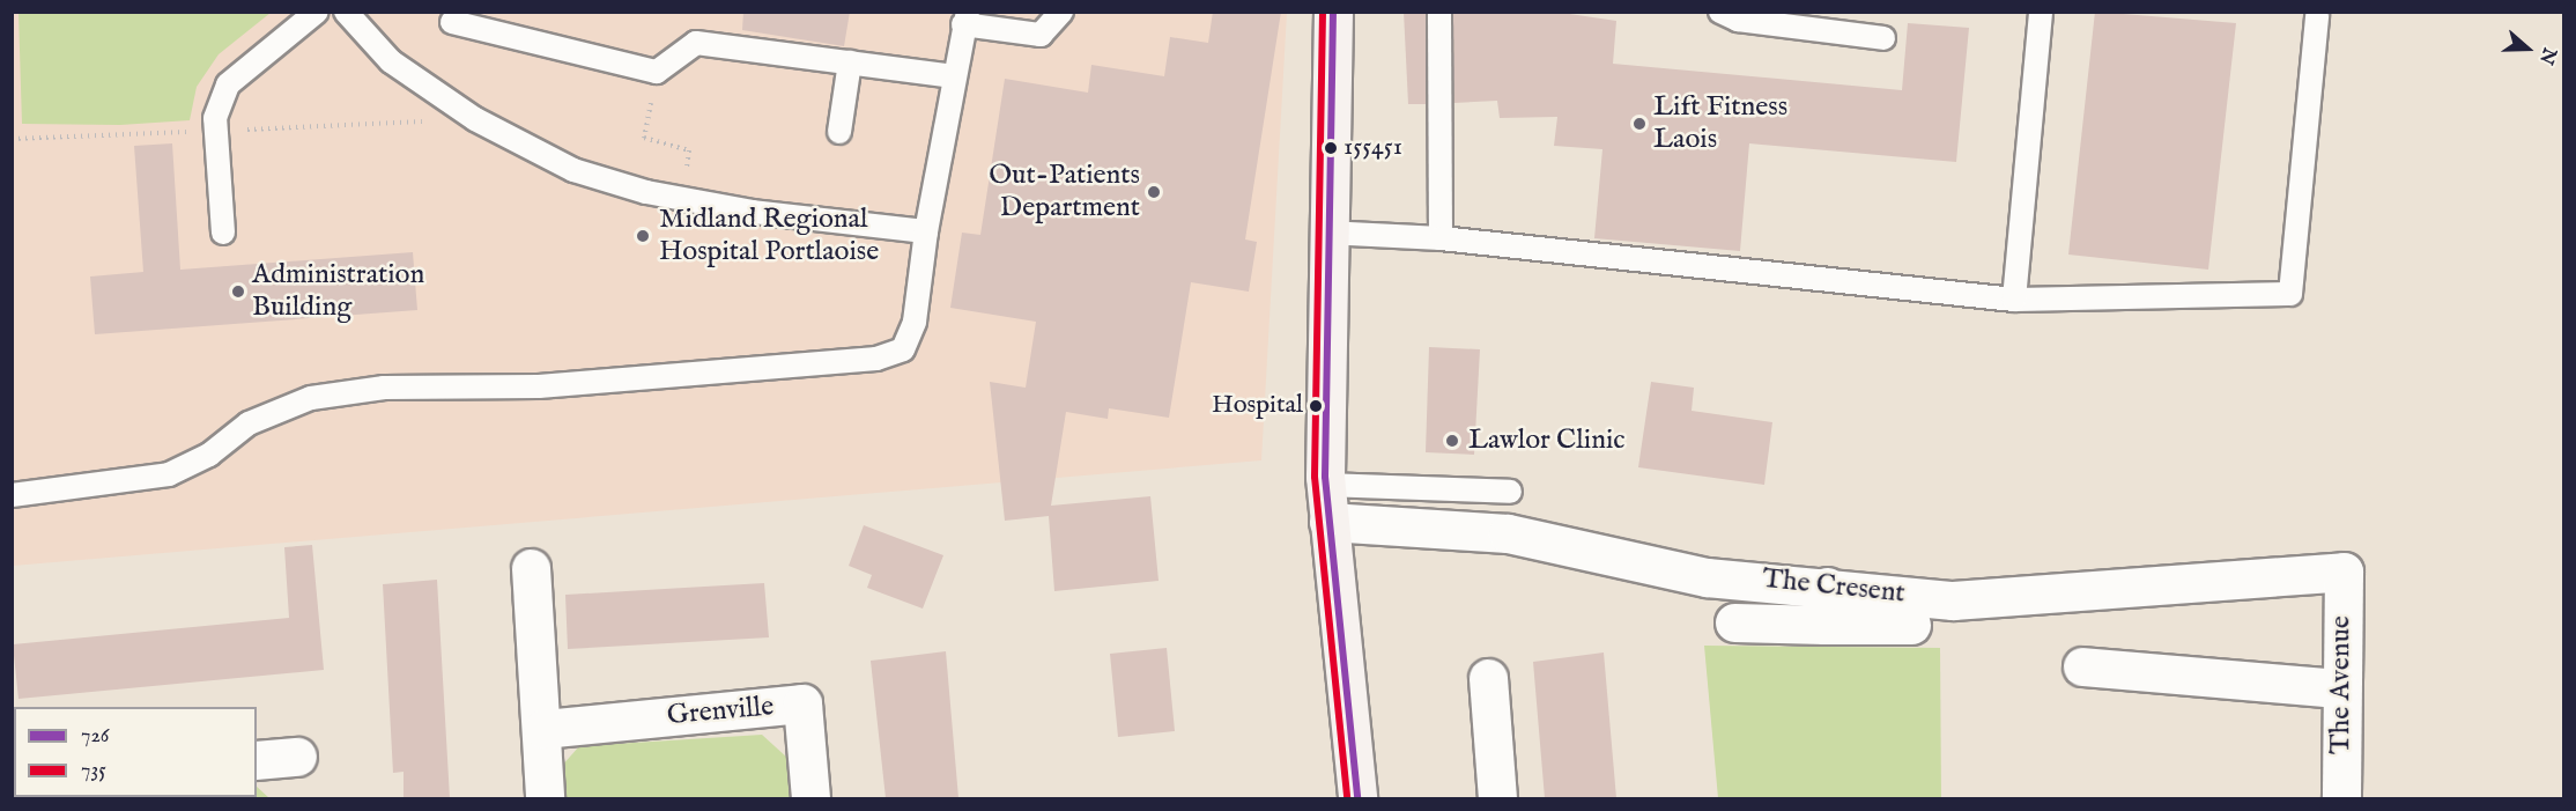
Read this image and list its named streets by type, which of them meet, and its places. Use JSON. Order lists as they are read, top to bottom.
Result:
{
  "streets": {
    "street": ["The Cresent", "The Avenue", "Grenville"]
  },
  "crossings": [
    ["The Cresent", "The Avenue"]
  ],
  "places": [
    "Lift Fitness Laois",
    "155451",
    "Out-Patients Department",
    "Midland Regional Hospital Portlaoise",
    "Administration Building",
    "Hospital",
    "Lawlor Clinic"
  ],
  "lines": ["transit line 726", "transit line 735"],
  "legend": ["726", "735"],
  "north": "right"
}
